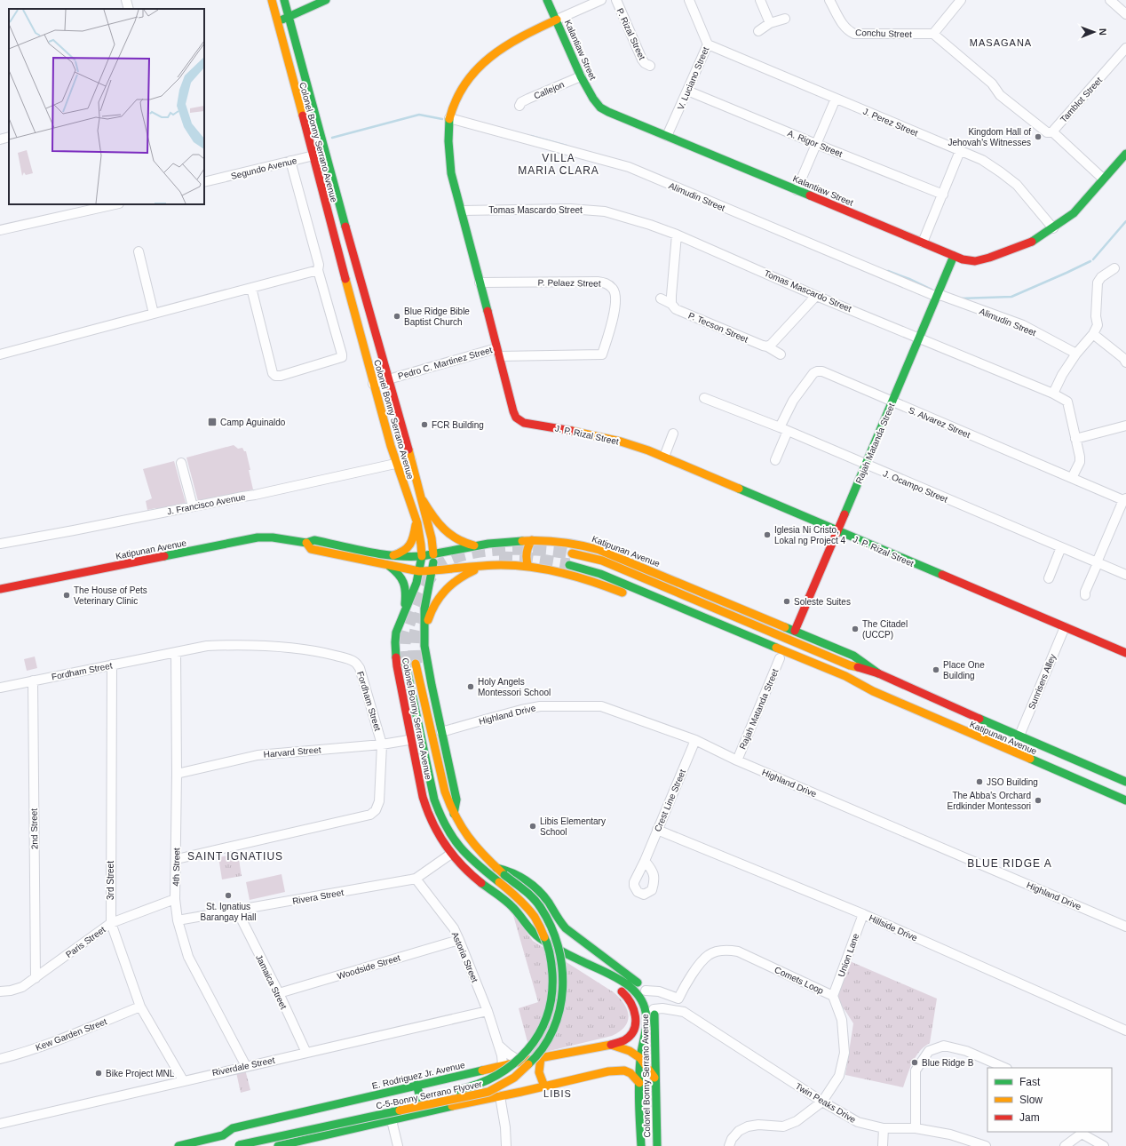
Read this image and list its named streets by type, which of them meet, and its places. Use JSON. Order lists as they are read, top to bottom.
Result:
{
  "streets": {
    "main road": [
      "Kalantiaw Street",
      "Colonel Bonny Serrano Avenue",
      "J. P. Rizal Street",
      "Rajah Matanda Street",
      "Katipunan Avenue",
      "E. Rodriguez Jr. Avenue",
      "C-5-Bonny Serrano Flyover"
    ],
    "street": [
      "Conchu Street",
      "P. Rizal Street",
      "V. Luciano Street",
      "Callejon",
      "Tamblot Street",
      "J. Perez Street",
      "A. Rigor Street",
      "Segundo Avenue",
      "Alimudin Street",
      "Tomas Mascardo Street",
      "P. Pelaez Street",
      "P. Tecson Street",
      "Pedro C. Martinez Street",
      "S. Alvarez Street",
      "J. Ocampo Street",
      "J. Francisco Avenue",
      "Fordham Street",
      "Sunrisers Alley",
      "Highland Drive",
      "Harvard Street",
      "Crest Line Street",
      "2nd Street",
      "4th Street",
      "3rd Street",
      "Rivera Street",
      "Hillside Drive",
      "Paris Street",
      "Union Lane",
      "Astoria Street",
      "Woodside Street",
      "Comets Loop",
      "Jamaica Street",
      "Kew Garden Street",
      "Riverdale Street",
      "Twin Peaks Drive"
    ]
  },
  "crossings": [
    ["Kalantiaw Street", "V. Luciano Street"],
    ["Kalantiaw Street", "Callejon"],
    ["Kalantiaw Street", "J. Perez Street"],
    ["Kalantiaw Street", "J. P. Rizal Street"],
    ["Kalantiaw Street", "Rajah Matanda Street"],
    ["V. Luciano Street", "J. Perez Street"],
    ["V. Luciano Street", "A. Rigor Street"],
    ["Colonel Bonny Serrano Avenue", "Segundo Avenue"],
    ["Colonel Bonny Serrano Avenue", "Pedro C. Martinez Street"],
    ["Colonel Bonny Serrano Avenue", "J. Francisco Avenue"],
    ["Colonel Bonny Serrano Avenue", "Katipunan Avenue"],
    ["Colonel Bonny Serrano Avenue", "Highland Drive"],
    ["Colonel Bonny Serrano Avenue", "Rivera Street"],
    ["Colonel Bonny Serrano Avenue", "E. Rodriguez Jr. Avenue"],
    ["Colonel Bonny Serrano Avenue", "C-5-Bonny Serrano Flyover"],
    ["Colonel Bonny Serrano Avenue", "Twin Peaks Drive"],
    ["Alimudin Street", "J. P. Rizal Street"],
    ["Alimudin Street", "Rajah Matanda Street"],
    ["Tomas Mascardo Street", "S. Alvarez Street"],
    ["Tomas Mascardo Street", "J. P. Rizal Street"],
    ["Tomas Mascardo Street", "Rajah Matanda Street"],
    ["P. Pelaez Street", "Pedro C. Martinez Street"],
    ["P. Pelaez Street", "J. P. Rizal Street"],
    ["Pedro C. Martinez Street", "J. P. Rizal Street"],
    ["S. Alvarez Street", "Rajah Matanda Street"],
    ["S. Alvarez Street", "J. Ocampo Street"],
    ["J. P. Rizal Street", "Rajah Matanda Street"],
    ["J. P. Rizal Street", "Sunrisers Alley"],
    ["Rajah Matanda Street", "J. Ocampo Street"],
    ["Rajah Matanda Street", "Katipunan Avenue"],
    ["Rajah Matanda Street", "Highland Drive"],
    ["Katipunan Avenue", "Sunrisers Alley"],
    ["Fordham Street", "Harvard Street"],
    ["Fordham Street", "2nd Street"],
    ["Fordham Street", "4th Street"],
    ["Fordham Street", "3rd Street"],
    ["Highland Drive", "Crest Line Street"],
    ["Harvard Street", "4th Street"],
    ["Crest Line Street", "Hillside Drive"],
    ["2nd Street", "Paris Street"],
    ["4th Street", "Rivera Street"],
    ["4th Street", "Paris Street"],
    ["4th Street", "Riverdale Street"],
    ["3rd Street", "Paris Street"],
    ["3rd Street", "Kew Garden Street"],
    ["3rd Street", "Riverdale Street"],
    ["Rivera Street", "Astoria Street"],
    ["Rivera Street", "Jamaica Street"],
    ["Hillside Drive", "Union Lane"],
    ["Union Lane", "Comets Loop"],
    ["Astoria Street", "Woodside Street"],
    ["Astoria Street", "Riverdale Street"],
    ["Astoria Street", "E. Rodriguez Jr. Avenue"],
    ["Woodside Street", "Jamaica Street"],
    ["Comets Loop", "Twin Peaks Drive"],
    ["Jamaica Street", "Riverdale Street"]
  ],
  "districts": [
    "MASAGANA",
    "VILLA MARIA CLARA",
    "SAINT IGNATIUS",
    "BLUE RIDGE A",
    "LIBIS"
  ],
  "places": {
    "other": [
      "Kingdom Hall of Jehovah's Witnesses",
      "Blue Ridge Bible Baptist Church",
      "FCR Building",
      "Iglesia Ni Cristo, Lokal ng Project 4",
      "The House of Pets Veterinary Clinic",
      "Soleste Suites",
      "The Citadel (UCCP)",
      "Place One Building",
      "Holy Angels Montessori School",
      "JSO Building",
      "The Abba's Orchard Erdkinder Montessori",
      "Libis Elementary School",
      "St. Ignatius Barangay Hall",
      "Blue Ridge B",
      "Bike Project MNL"
    ],
    "transit": ["Camp Aguinaldo"]
  },
  "legend": ["Fast", "Slow", "Jam"],
  "north": "right"
}
